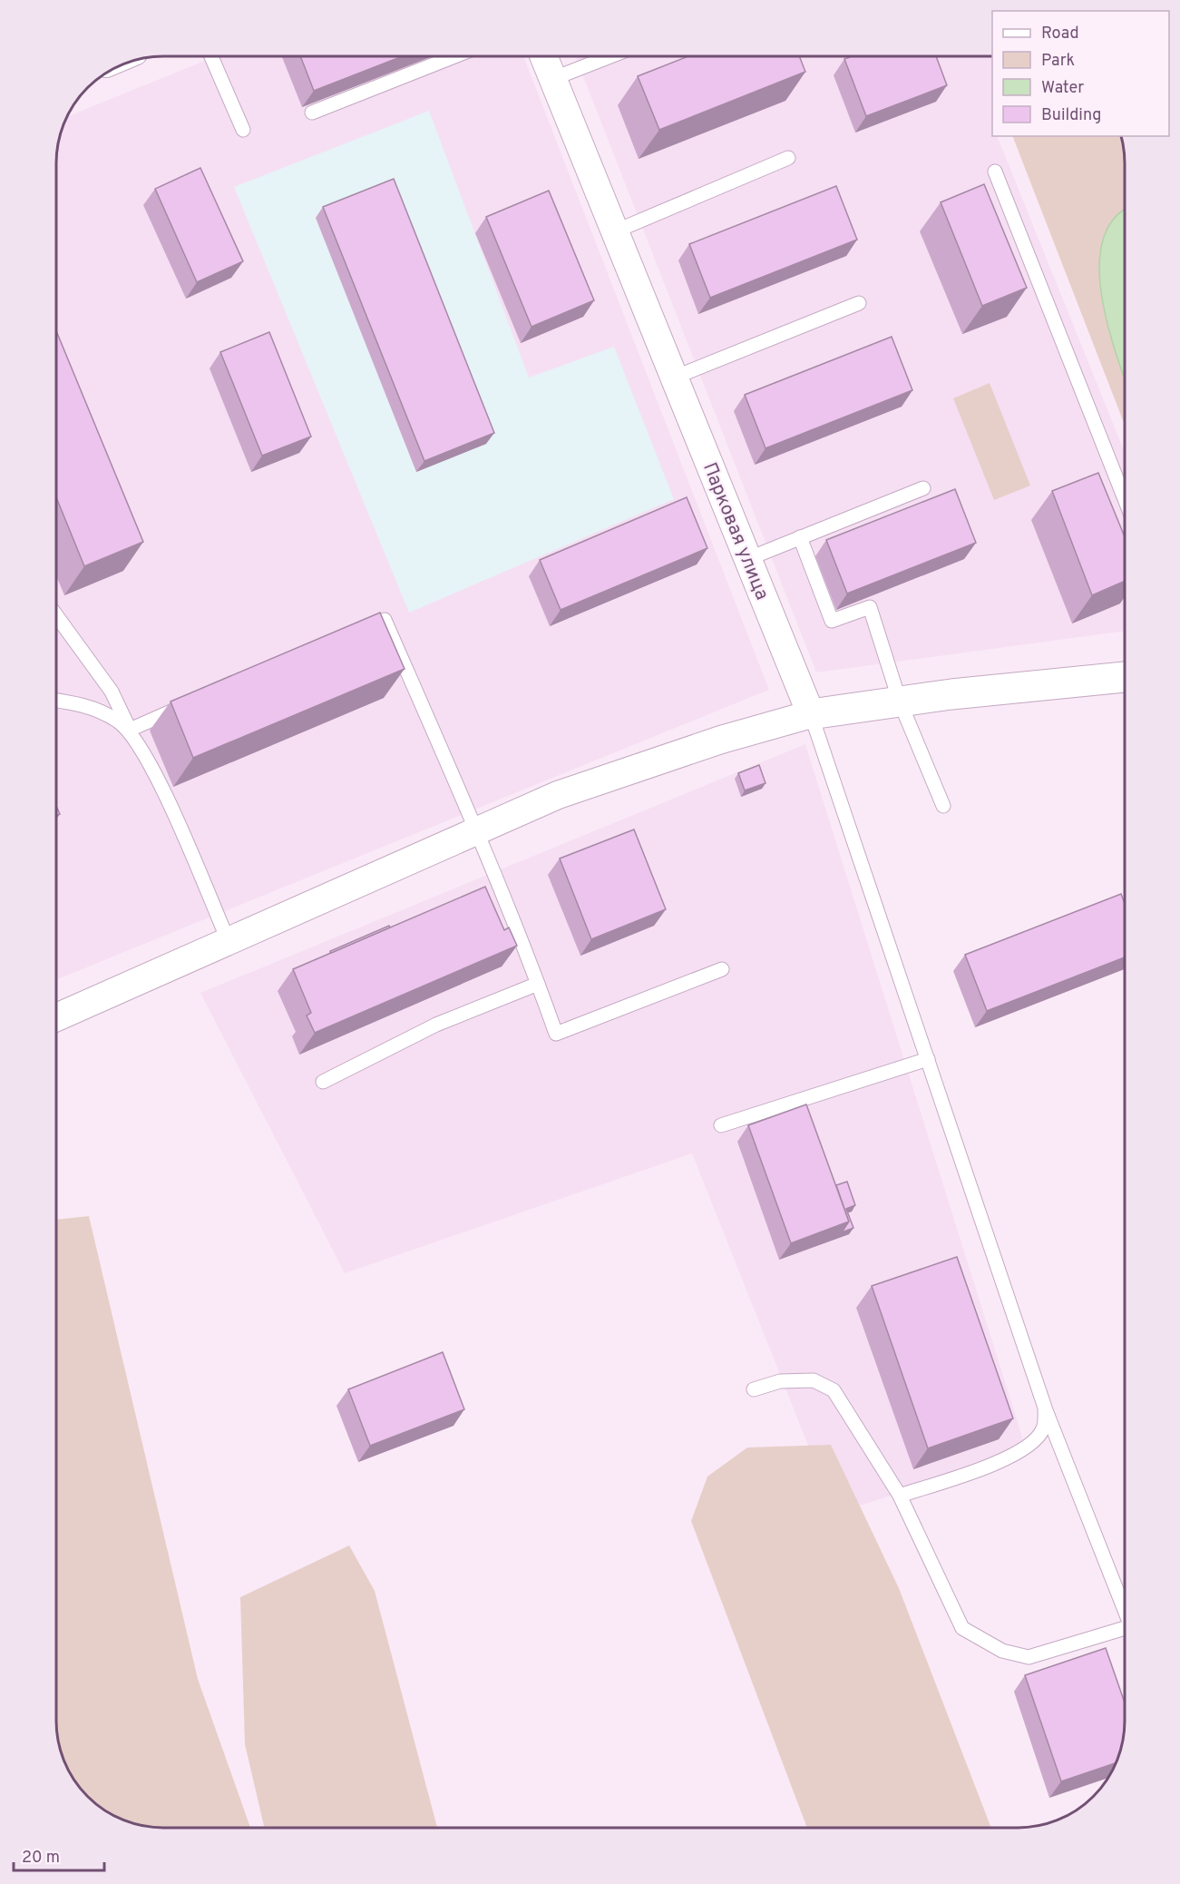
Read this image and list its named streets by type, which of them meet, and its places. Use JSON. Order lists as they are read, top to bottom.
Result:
{
  "streets": {
    "street": ["Парковая улица"]
  },
  "legend": [
    "Road",
    "Park",
    "Water",
    "Building"
  ],
  "scale_bar": "20 m"
}
